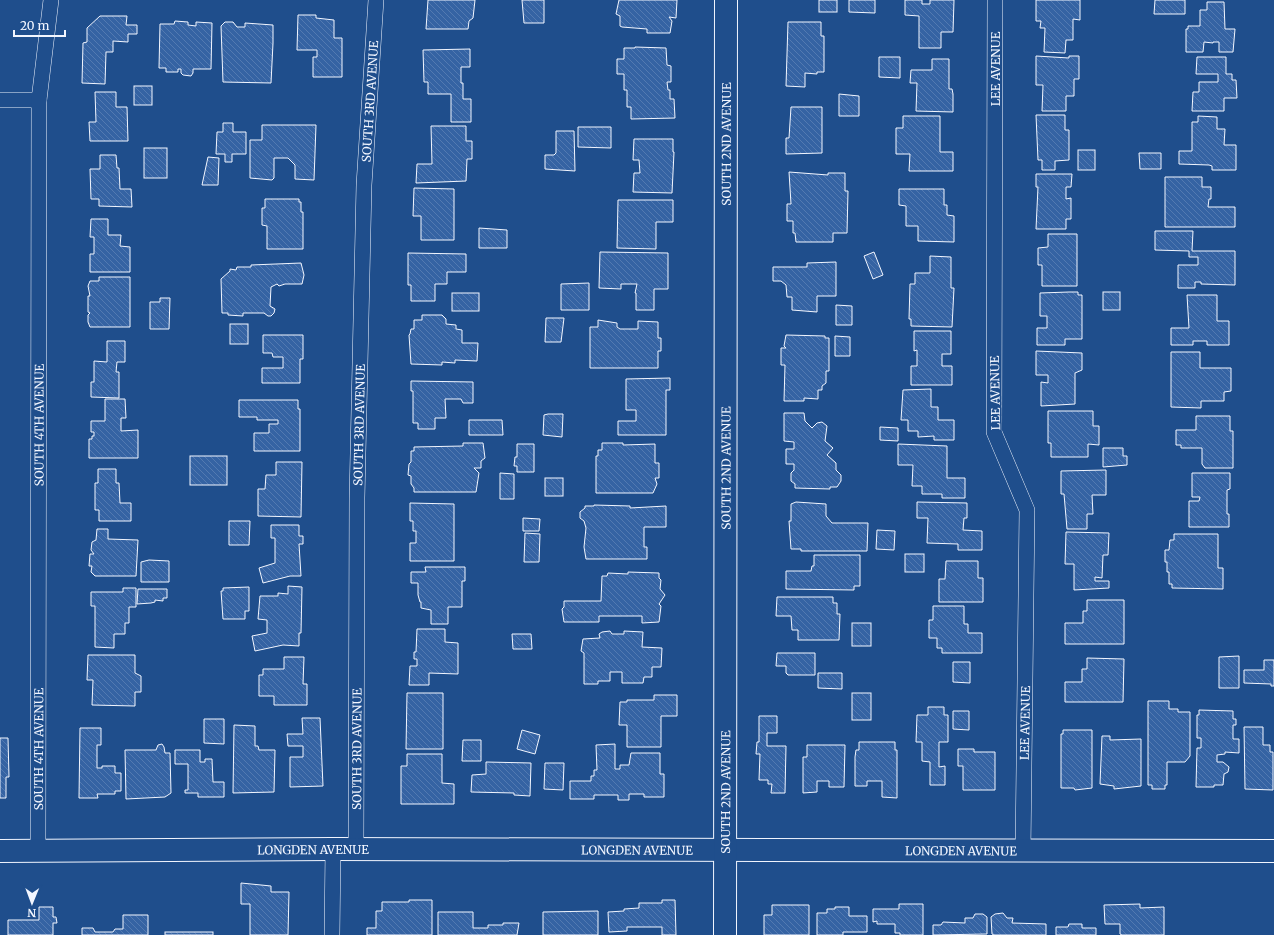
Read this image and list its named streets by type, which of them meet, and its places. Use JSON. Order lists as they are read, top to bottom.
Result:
{
  "streets": {
    "street": [
      "LEE AVENUE",
      "SOUTH 3RD AVENUE",
      "SOUTH 2ND AVENUE",
      "SOUTH 4TH AVENUE",
      "LONGDEN AVENUE"
    ]
  },
  "crossings": [
    ["LEE AVENUE", "LONGDEN AVENUE"],
    ["SOUTH 3RD AVENUE", "LONGDEN AVENUE"],
    ["SOUTH 2ND AVENUE", "LONGDEN AVENUE"],
    ["SOUTH 4TH AVENUE", "LONGDEN AVENUE"]
  ],
  "scale_bar": "20 m",
  "north": "bottom"
}
